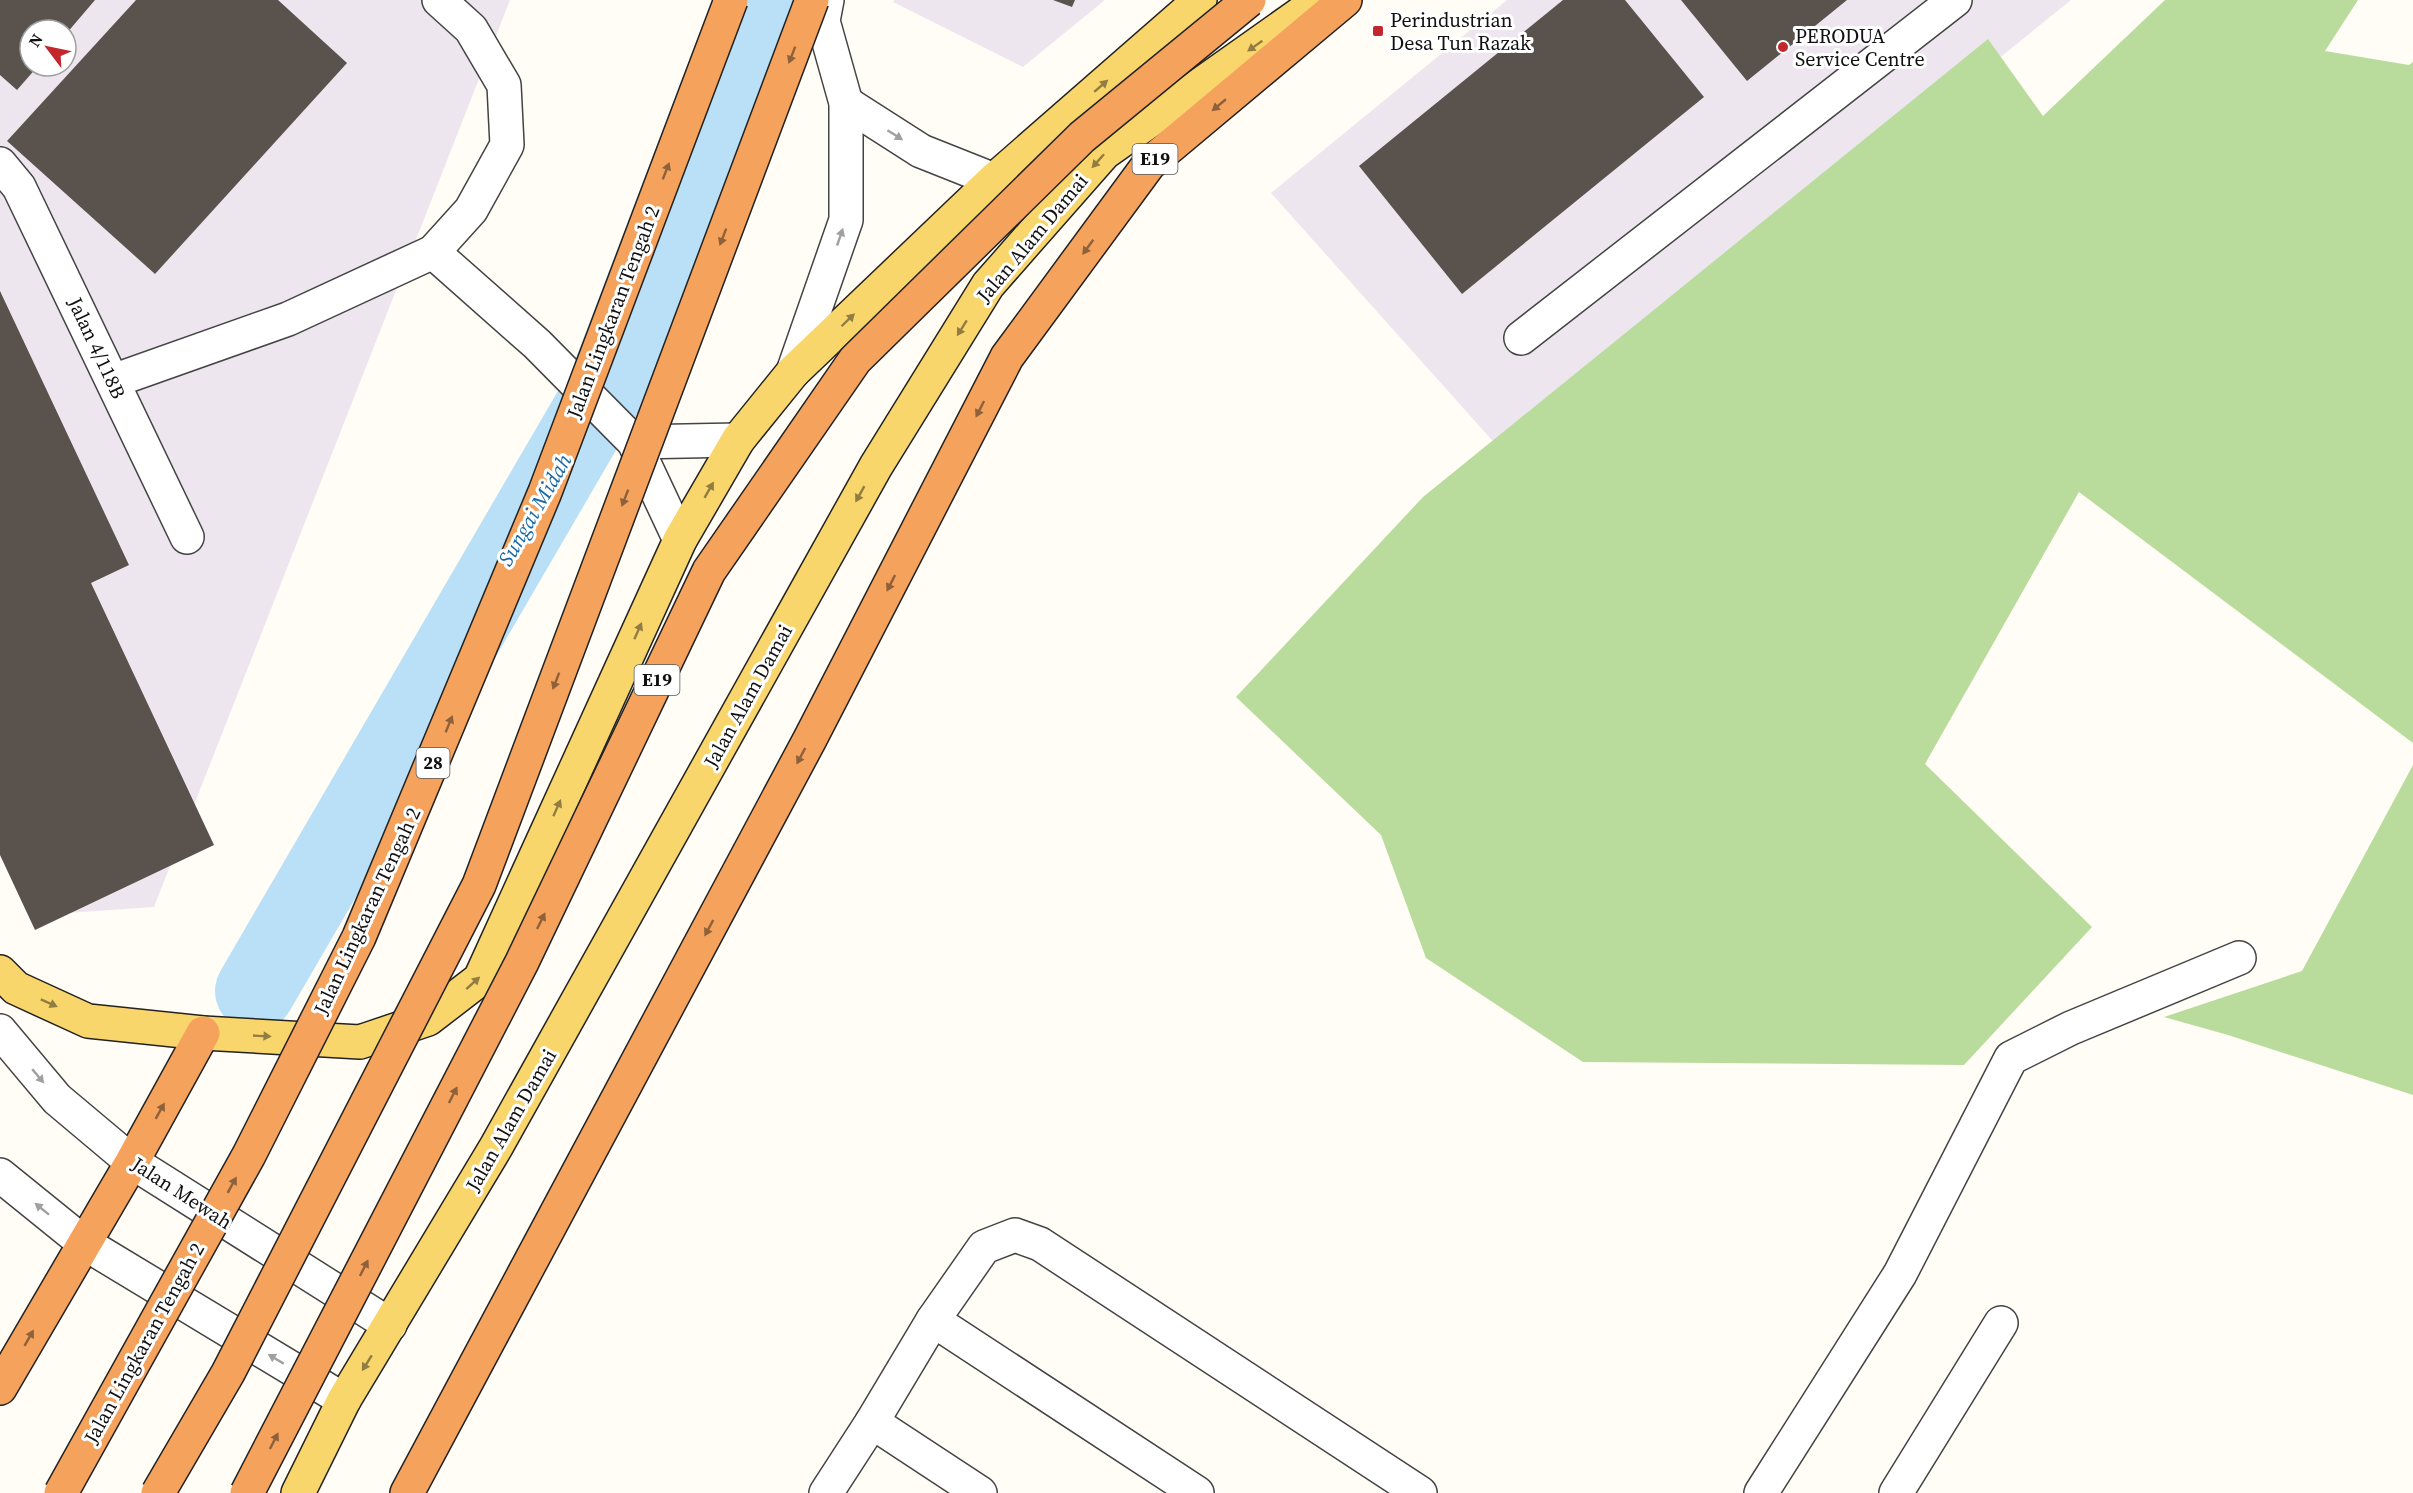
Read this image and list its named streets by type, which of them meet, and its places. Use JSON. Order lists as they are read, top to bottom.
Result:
{
  "streets": {
    "highway": ["E19", "Jalan Lingkaran Tengah 2", "28"],
    "main road": ["Jalan Alam Damai"],
    "street": ["Jalan 4/118B", "Jalan Mewah"]
  },
  "crossings": [
    ["Jalan Alam Damai", "Jalan Mewah"]
  ],
  "water": ["Sungai Midah"],
  "places": {
    "transit": ["Perindustrian Desa Tun Razak"],
    "other": ["PERODUA Service Centre"]
  },
  "north": "top left"
}
